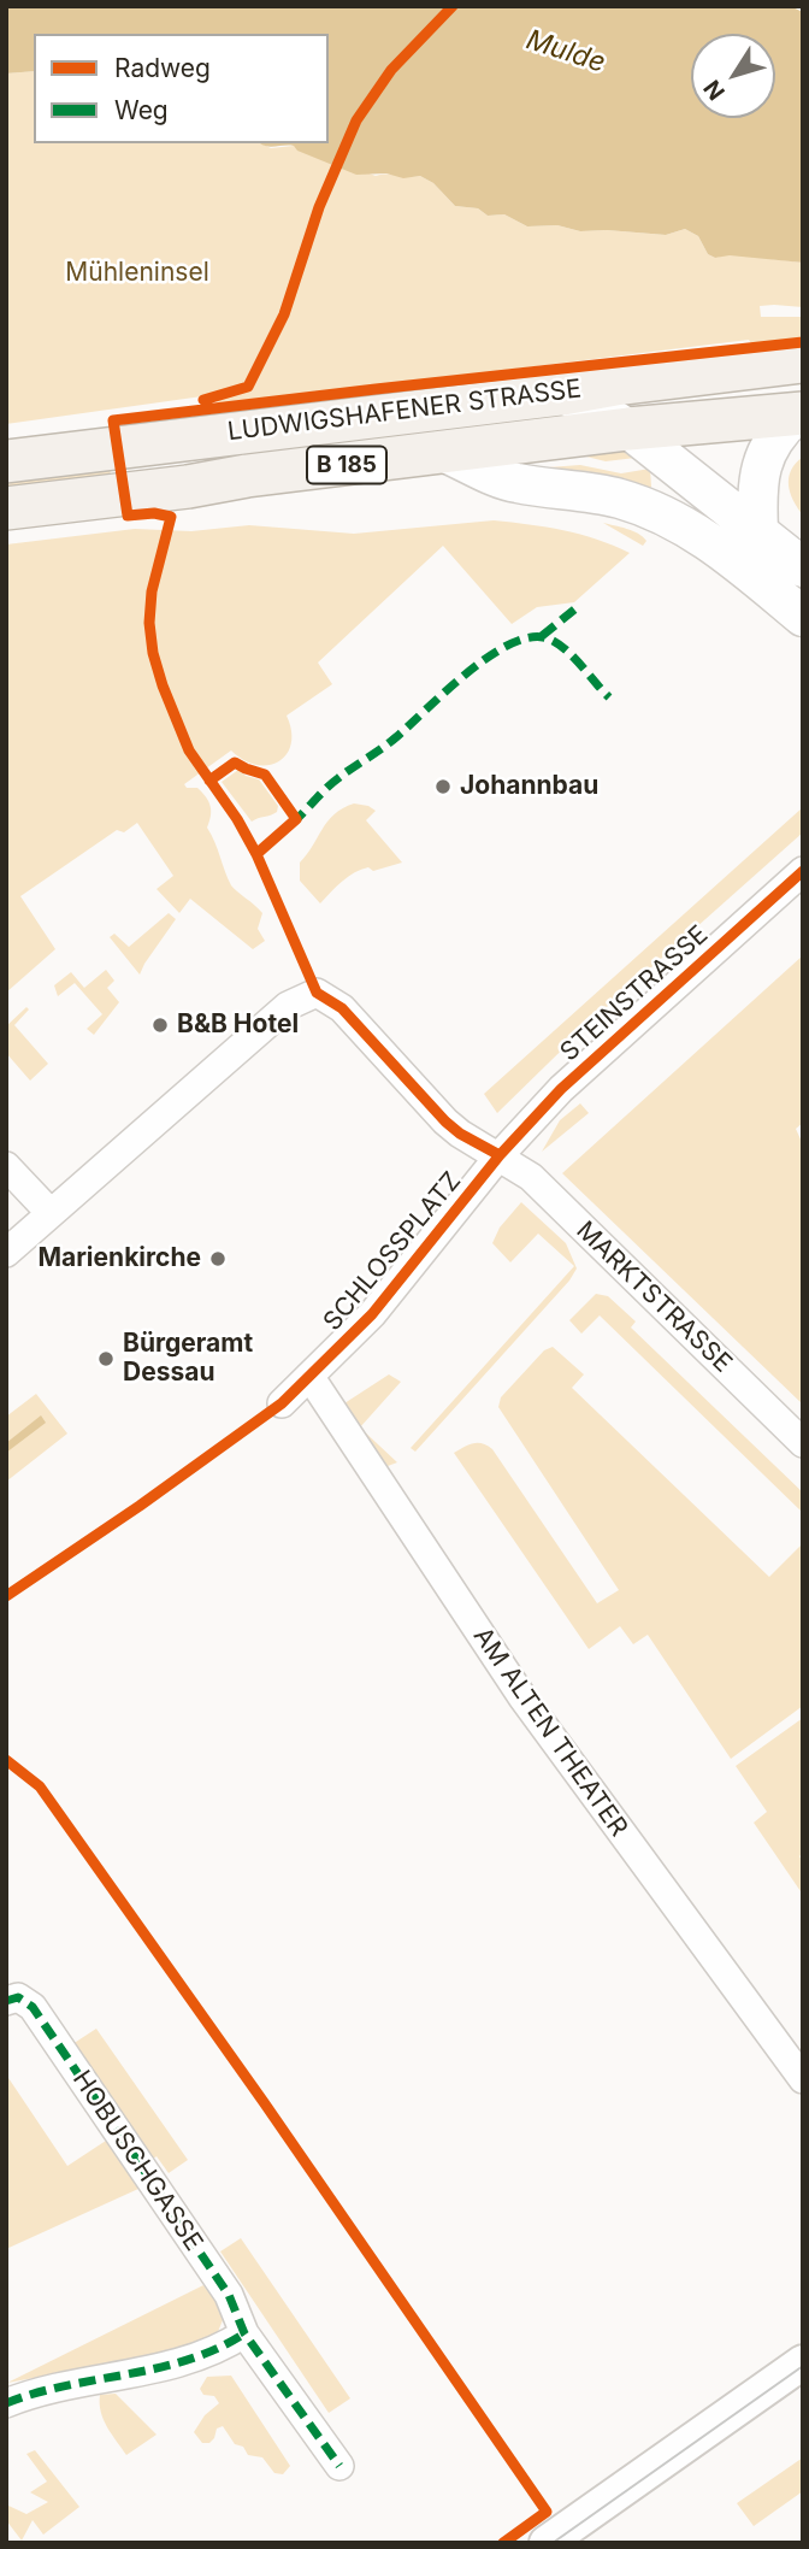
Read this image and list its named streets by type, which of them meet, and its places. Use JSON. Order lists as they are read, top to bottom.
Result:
{
  "streets": {
    "main road": ["LUDWIGSHAFENER STRASSE", "B 185"],
    "street": [
      "STEINSTRASSE",
      "SCHLOSSPLATZ",
      "MARKTSTRASSE",
      "AM ALTEN THEATER",
      "HOBUSCHGASSE"
    ]
  },
  "crossings": [
    ["STEINSTRASSE", "SCHLOSSPLATZ"],
    ["STEINSTRASSE", "MARKTSTRASSE"],
    ["SCHLOSSPLATZ", "MARKTSTRASSE"],
    ["SCHLOSSPLATZ", "AM ALTEN THEATER"]
  ],
  "water": ["Mulde"],
  "parks": ["Mühleninsel"],
  "places": [
    "Johannbau",
    "B&B Hotel",
    "Marienkirche",
    "Bürgeramt Dessau"
  ],
  "legend": ["Radweg", "Weg"],
  "north": "bottom left"
}
